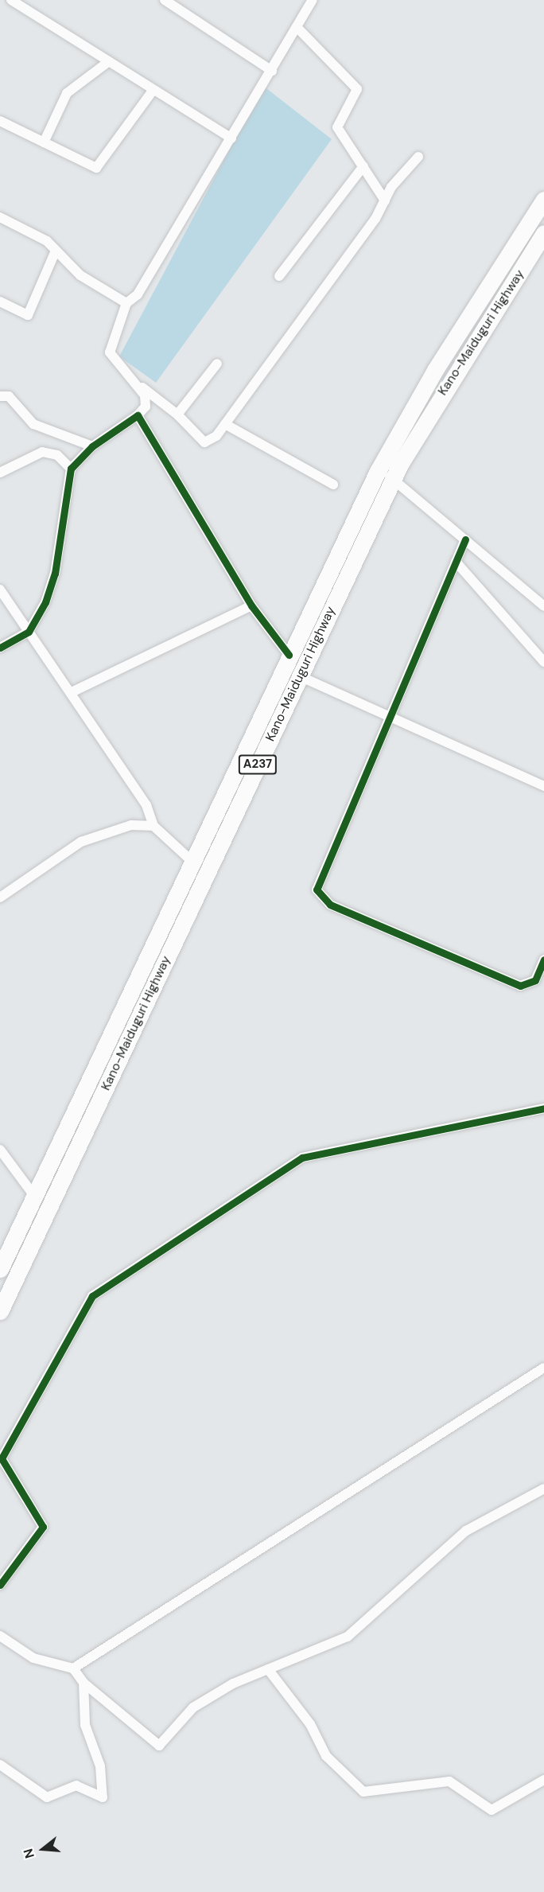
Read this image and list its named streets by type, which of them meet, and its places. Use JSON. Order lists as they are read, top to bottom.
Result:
{
  "streets": {
    "highway": ["Kano-Maiduguri Highway", "A237"]
  },
  "north": "left"
}
